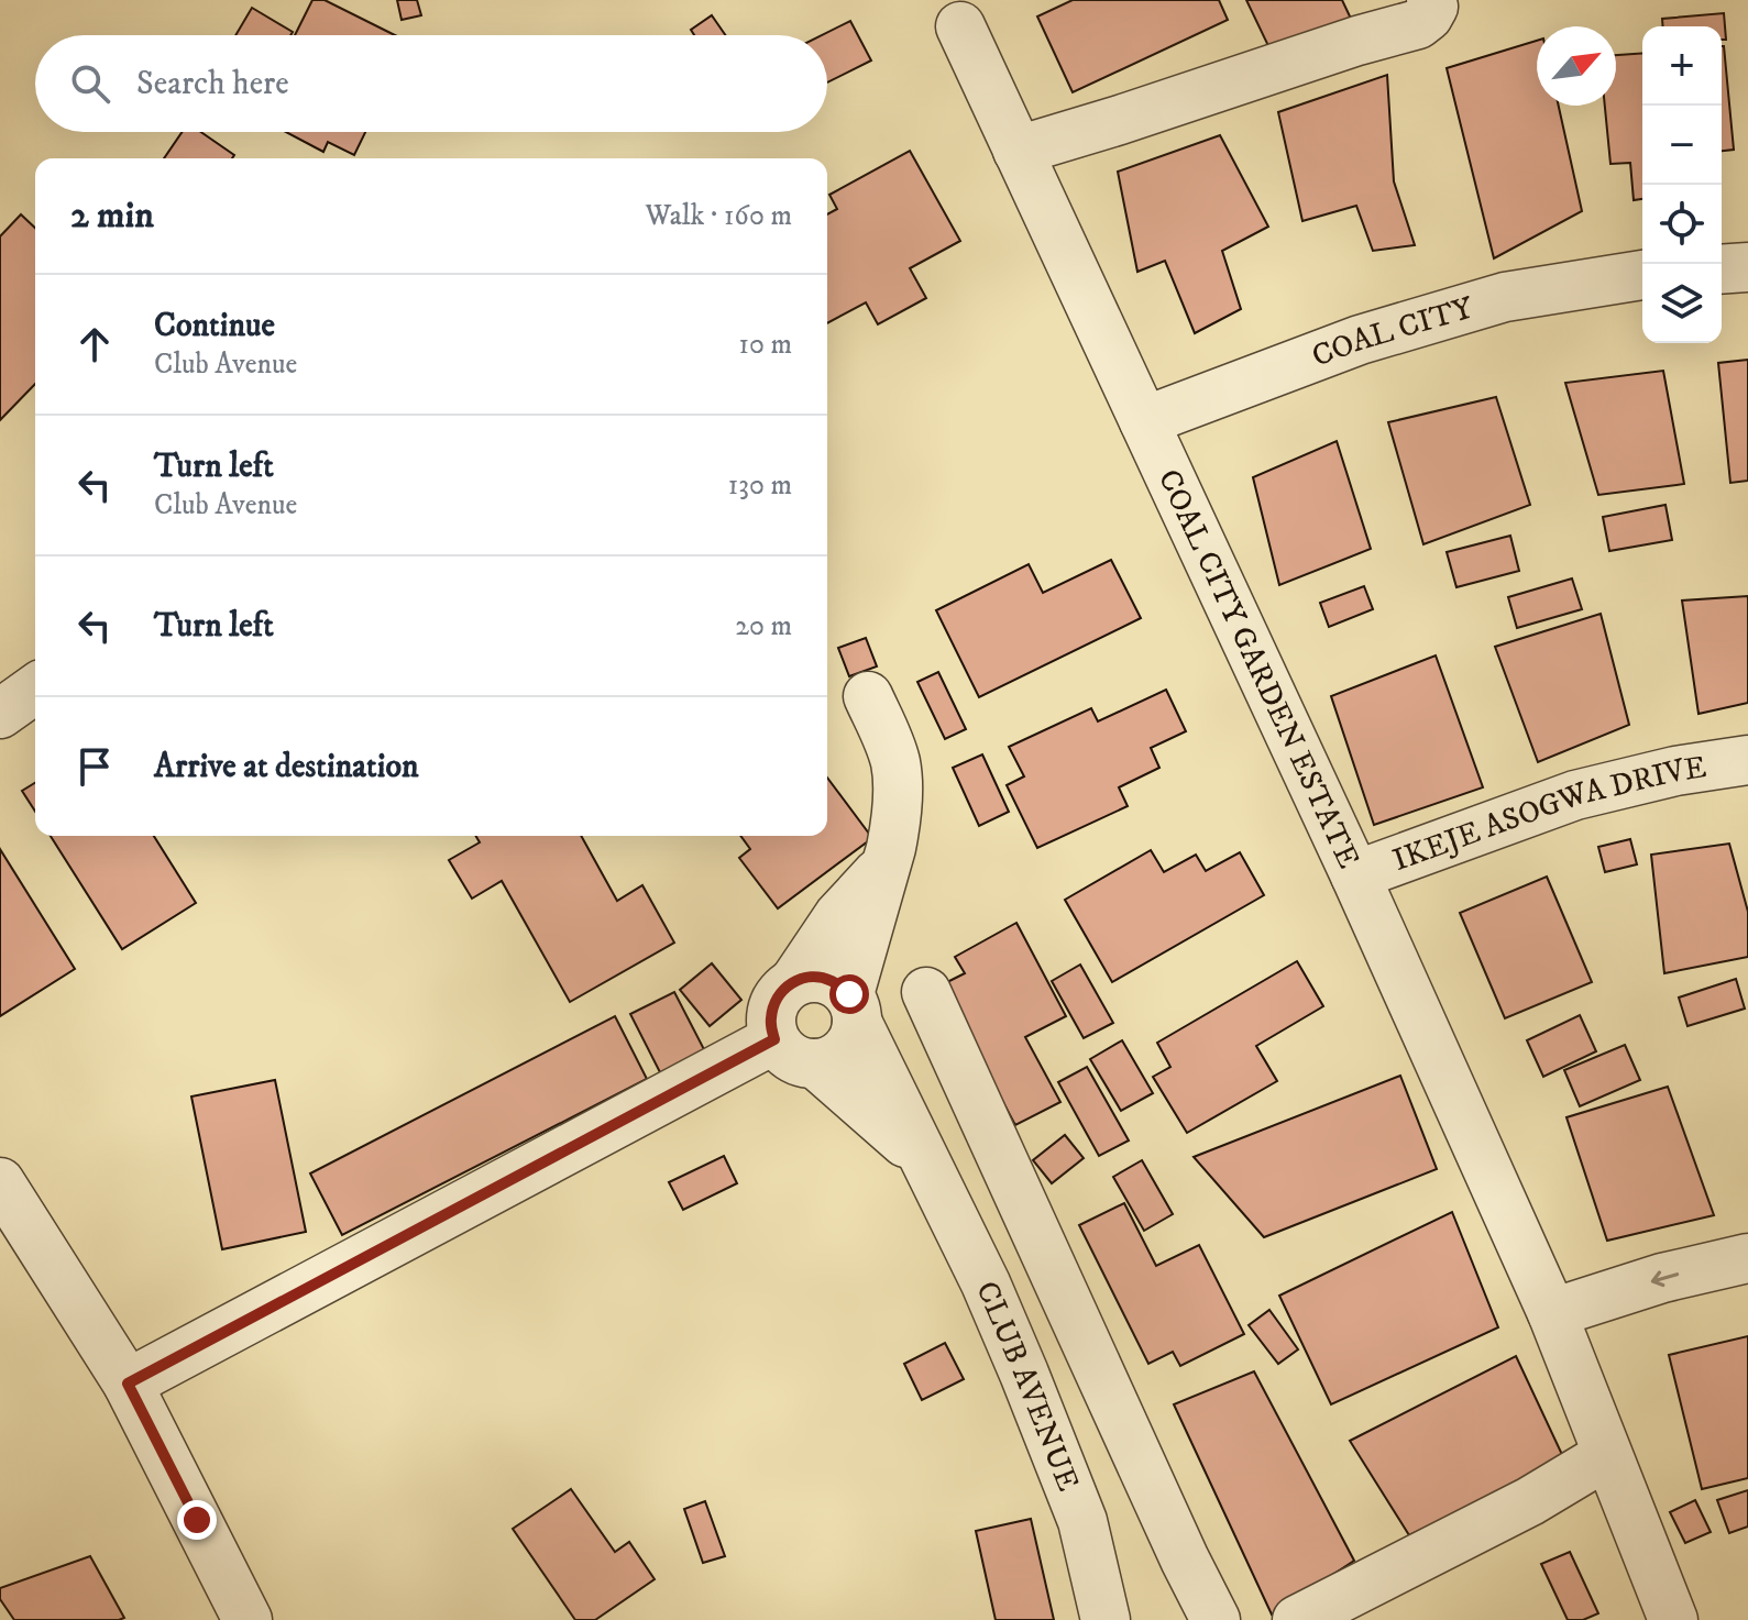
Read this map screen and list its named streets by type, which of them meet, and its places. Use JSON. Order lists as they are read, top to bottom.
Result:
{
  "streets": {
    "street": [
      "COAL CITY",
      "COAL CITY GARDEN ESTATE",
      "IKEJE ASOGWA DRIVE",
      "CLUB AVENUE"
    ]
  },
  "crossings": [
    ["COAL CITY", "COAL CITY GARDEN ESTATE"],
    ["COAL CITY GARDEN ESTATE", "IKEJE ASOGWA DRIVE"]
  ],
  "north": "top right",
  "page": {
    "map_buttons": ["+", "−"],
    "search": "Search here",
    "heading": ["2 min", "Walk · 160 m"],
    "list": [
      ["Continue", "Club Avenue", "10 m"],
      ["Turn left", "Club Avenue", "130 m"],
      ["Turn left", "20 m"],
      "Arrive at destination"
    ]
  }
}
